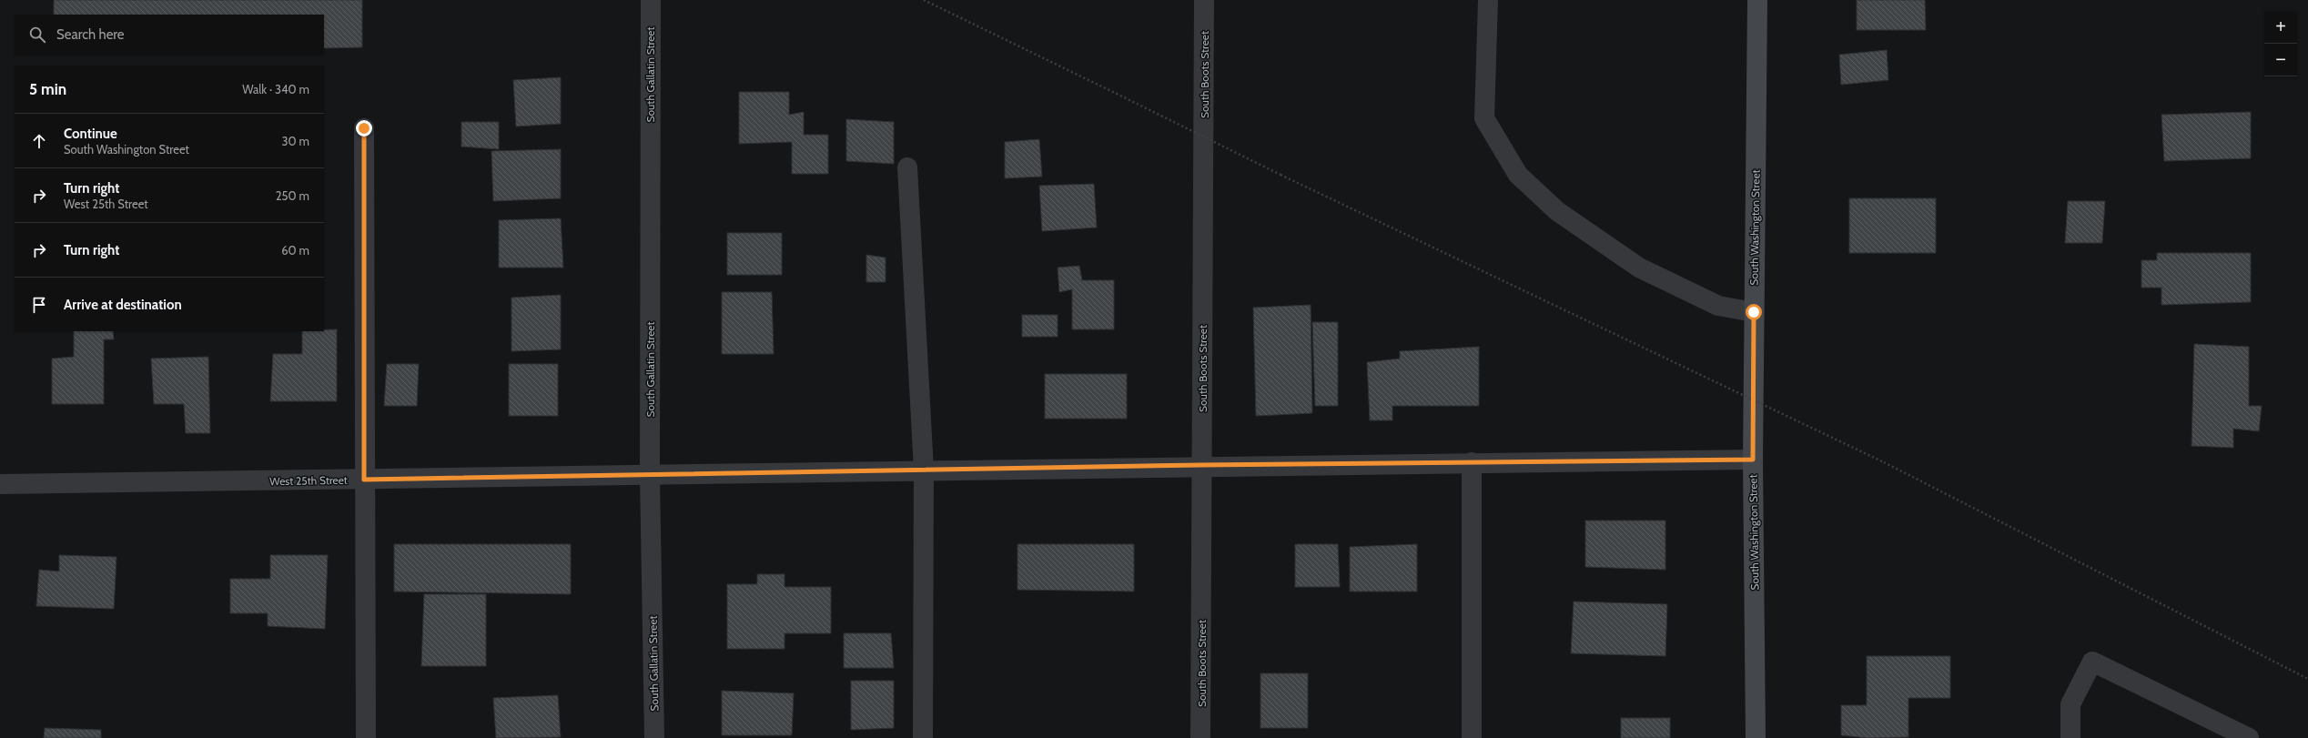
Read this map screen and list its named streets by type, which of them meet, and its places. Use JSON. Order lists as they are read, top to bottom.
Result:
{
  "streets": {
    "main road": ["South Washington Street"],
    "street": ["South Gallatin Street", "South Boots Street", "West 25th Street"]
  },
  "crossings": [
    ["South Gallatin Street", "West 25th Street"],
    ["South Boots Street", "West 25th Street"],
    ["South Washington Street", "West 25th Street"]
  ],
  "page": {
    "map_buttons": ["+", "−"],
    "search": "Search here",
    "heading": ["5 min", "Walk · 340 m"],
    "list": [
      ["Continue", "South Washington Street", "30 m"],
      ["Turn right", "West 25th Street", "250 m"],
      ["Turn right", "60 m"],
      "Arrive at destination"
    ]
  }
}
